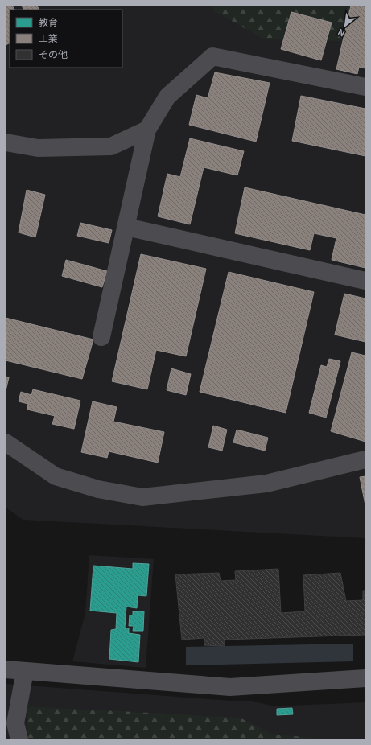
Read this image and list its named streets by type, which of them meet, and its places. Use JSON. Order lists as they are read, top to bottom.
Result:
{
  "legend": ["教育", "工業", "その他"],
  "north": "bottom left"
}
